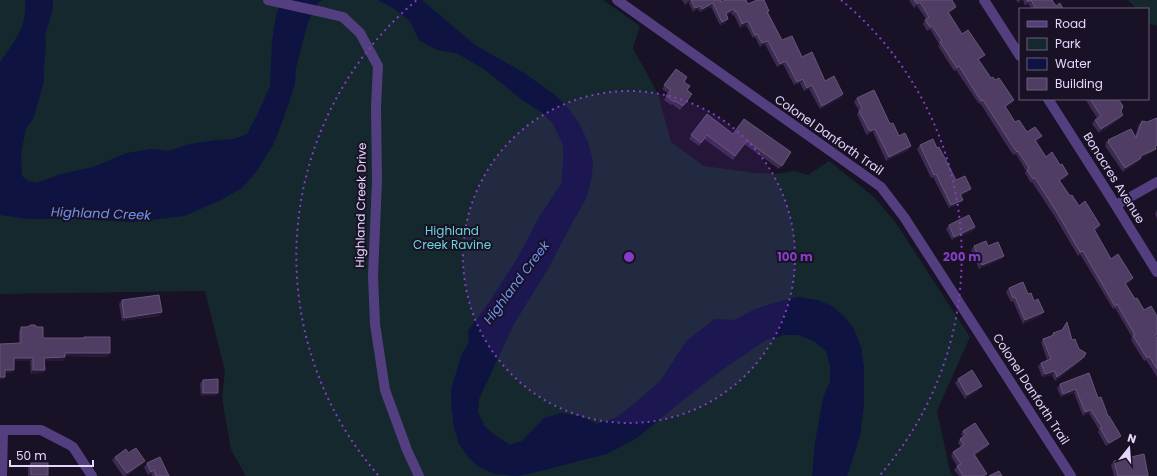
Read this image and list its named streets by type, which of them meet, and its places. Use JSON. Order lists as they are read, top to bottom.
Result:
{
  "streets": {
    "street": ["Colonel Danforth Trail", "Bonacres Avenue", "Highland Creek Drive"]
  },
  "water": ["Highland Creek"],
  "parks": ["Highland Creek Ravine"],
  "legend": [
    "Road",
    "Park",
    "Water",
    "Building"
  ],
  "scale_bar": "50 m",
  "north": "top",
  "rings": ["100 m", "200 m"]
}
